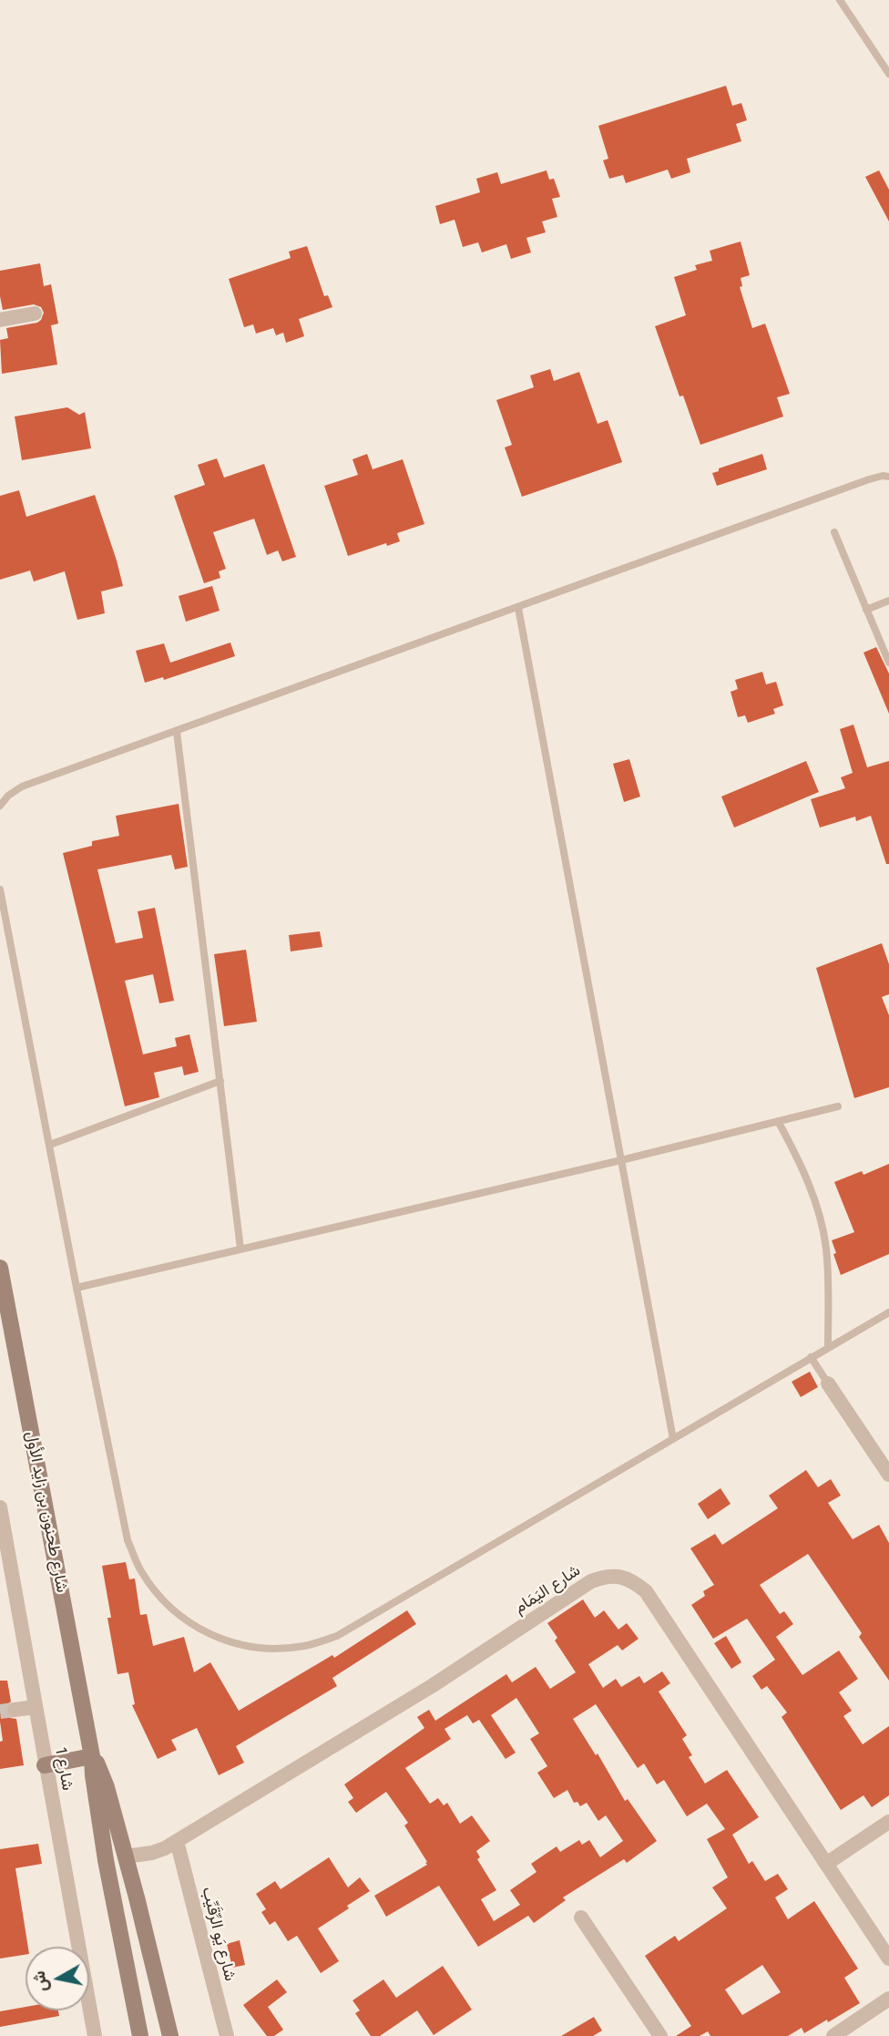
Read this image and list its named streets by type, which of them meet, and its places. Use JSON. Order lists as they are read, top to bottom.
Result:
{
  "streets": {
    "street": [
      "شارع طحنون بن زايد الأول",
      "شارع اليَمَام",
      "شارع 1",
      "شارع يَو الرِّقَيِّب"
    ]
  },
  "crossings": [
    ["شارع طحنون بن زايد الأول", "شارع اليَمَام"],
    ["شارع اليَمَام", "شارع يَو الرِّقَيِّب"]
  ],
  "north": "left"
}
